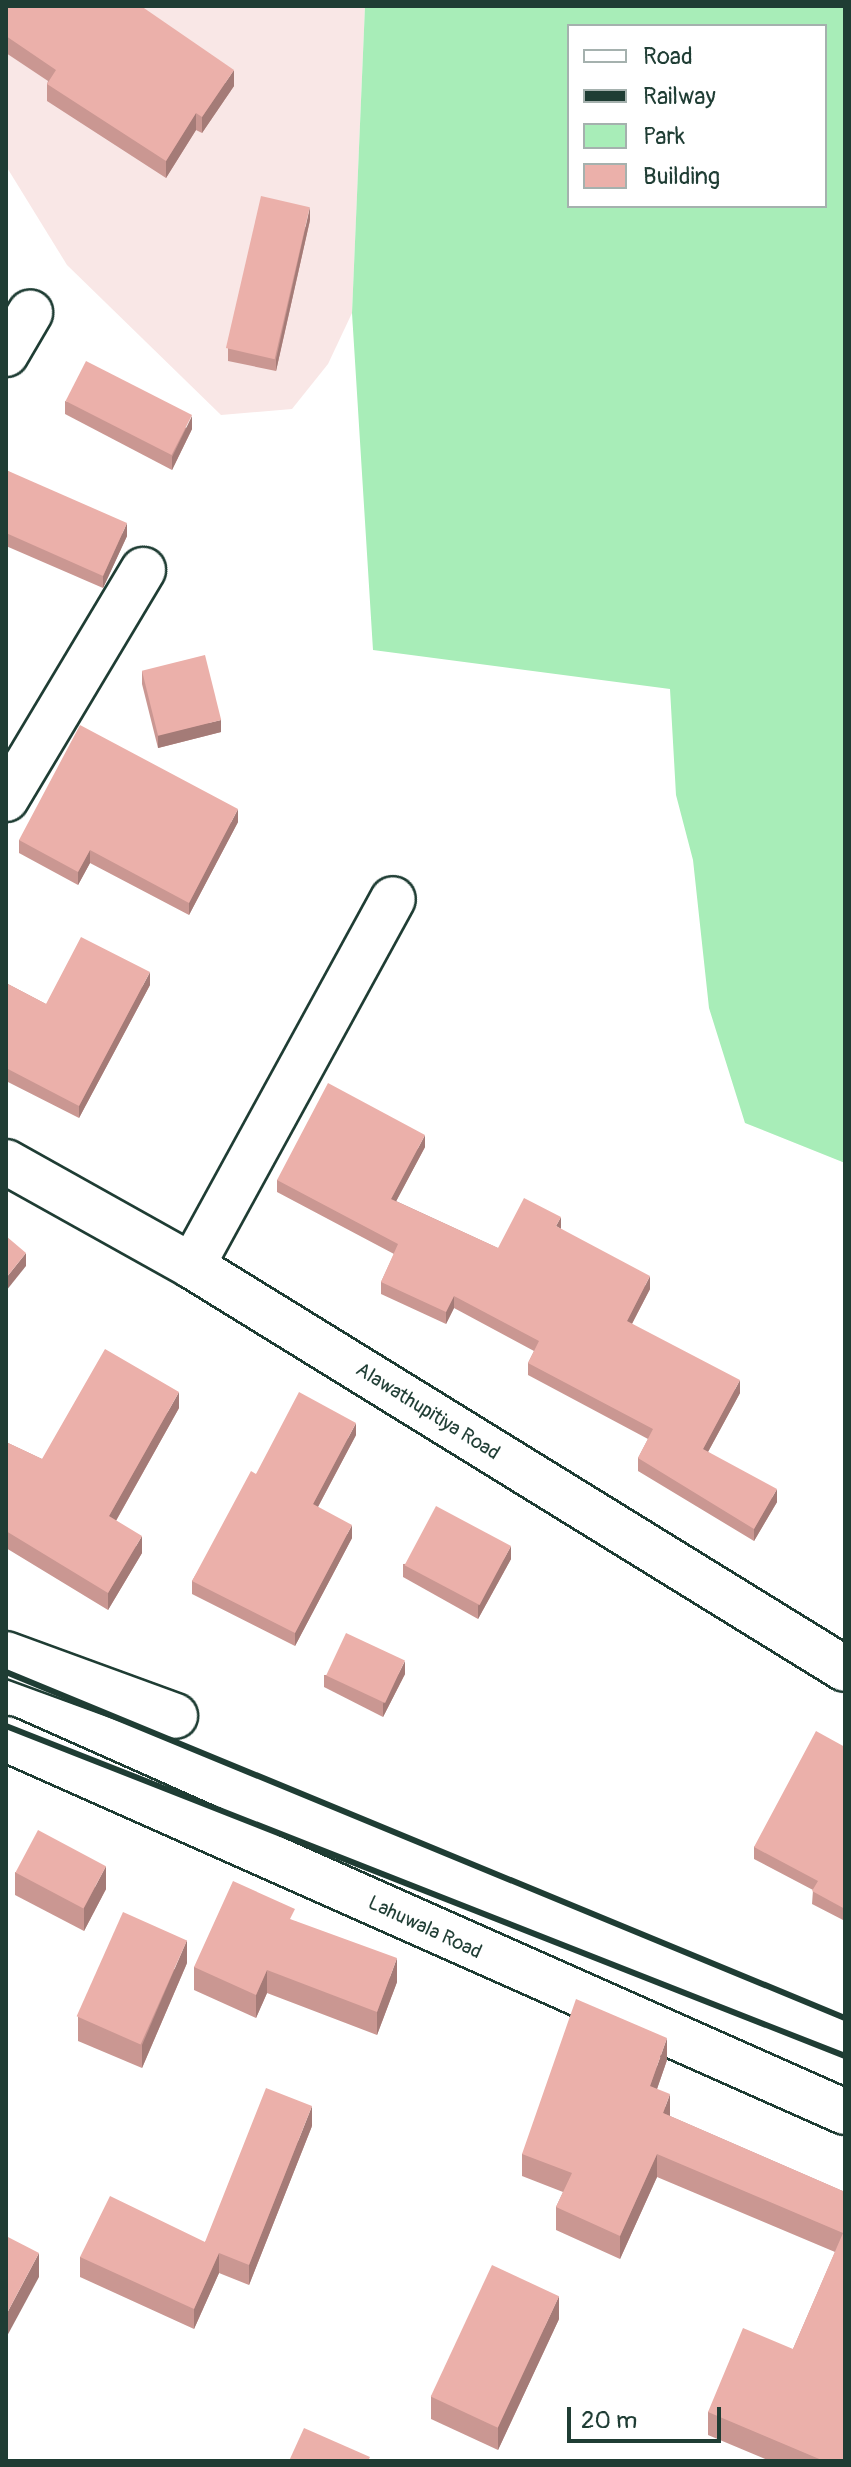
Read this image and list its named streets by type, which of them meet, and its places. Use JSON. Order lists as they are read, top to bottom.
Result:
{
  "streets": {
    "street": ["Alawathupitiya Road", "Lahuwala Road"]
  },
  "legend": [
    "Road",
    "Railway",
    "Park",
    "Building"
  ],
  "scale_bar": "20 m"
}
